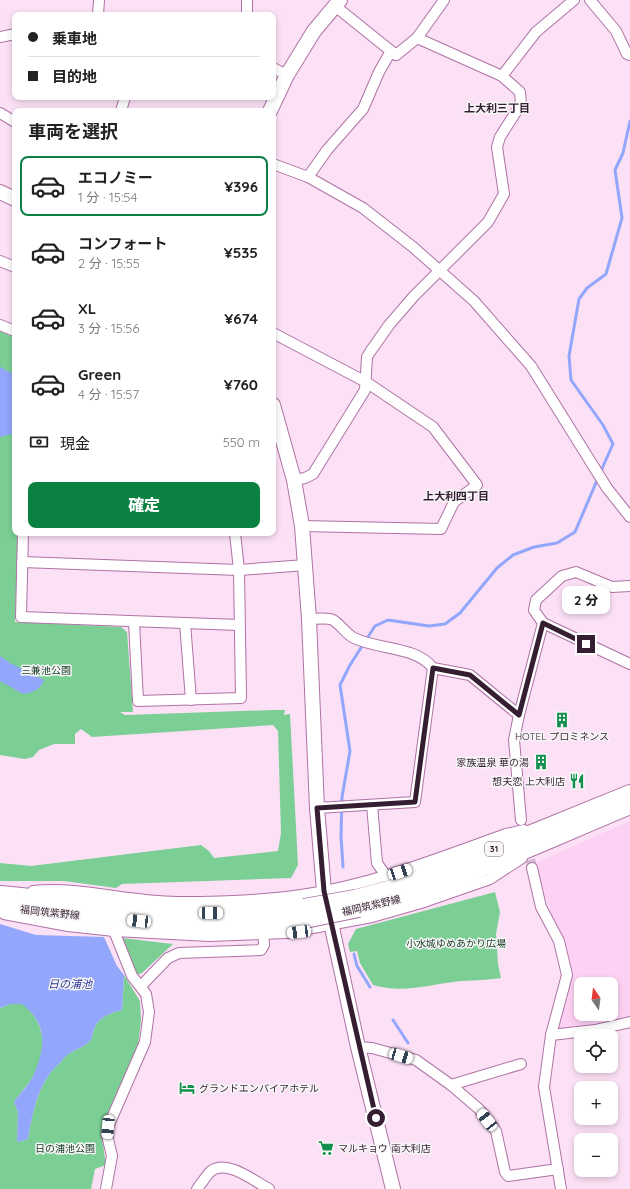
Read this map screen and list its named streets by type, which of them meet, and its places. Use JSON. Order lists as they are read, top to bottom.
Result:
{
  "streets": {
    "main road": ["31", "福岡筑紫野線"]
  },
  "districts": ["上大利三丁目", "上大利四丁目"],
  "water": ["日の浦池"],
  "parks": ["三兼池公園", "小水城ゆめあかり広場", "日の浦池公園"],
  "places": {
    "building": ["HOTEL プロミネンス", "家族温泉 華の湯"],
    "restaurant": ["想夫恋 上大利店"],
    "hotel": ["グランドエンパイアホテル"],
    "supermarket": ["マルキョウ 南大利店"]
  },
  "north": "top",
  "page": {
    "banner": ["乗車地", "目的地"],
    "heading": "車両を選択",
    "list": [
      {
        "name": "エコノミー",
        "note": "1 分 · 15:54",
        "value": "¥396"
      },
      {
        "name": "コンフォート",
        "note": "2 分 · 15:55",
        "value": "¥535"
      },
      {
        "name": "XL",
        "note": "3 分 · 15:56",
        "value": "¥674"
      },
      {
        "name": "Green",
        "note": "4 分 · 15:57",
        "value": "¥760"
      }
    ],
    "pay": ["現金", "550 m"],
    "buttons": "確定",
    "bubble": "2 分",
    "map_buttons": ["+", "−"]
  }
}
